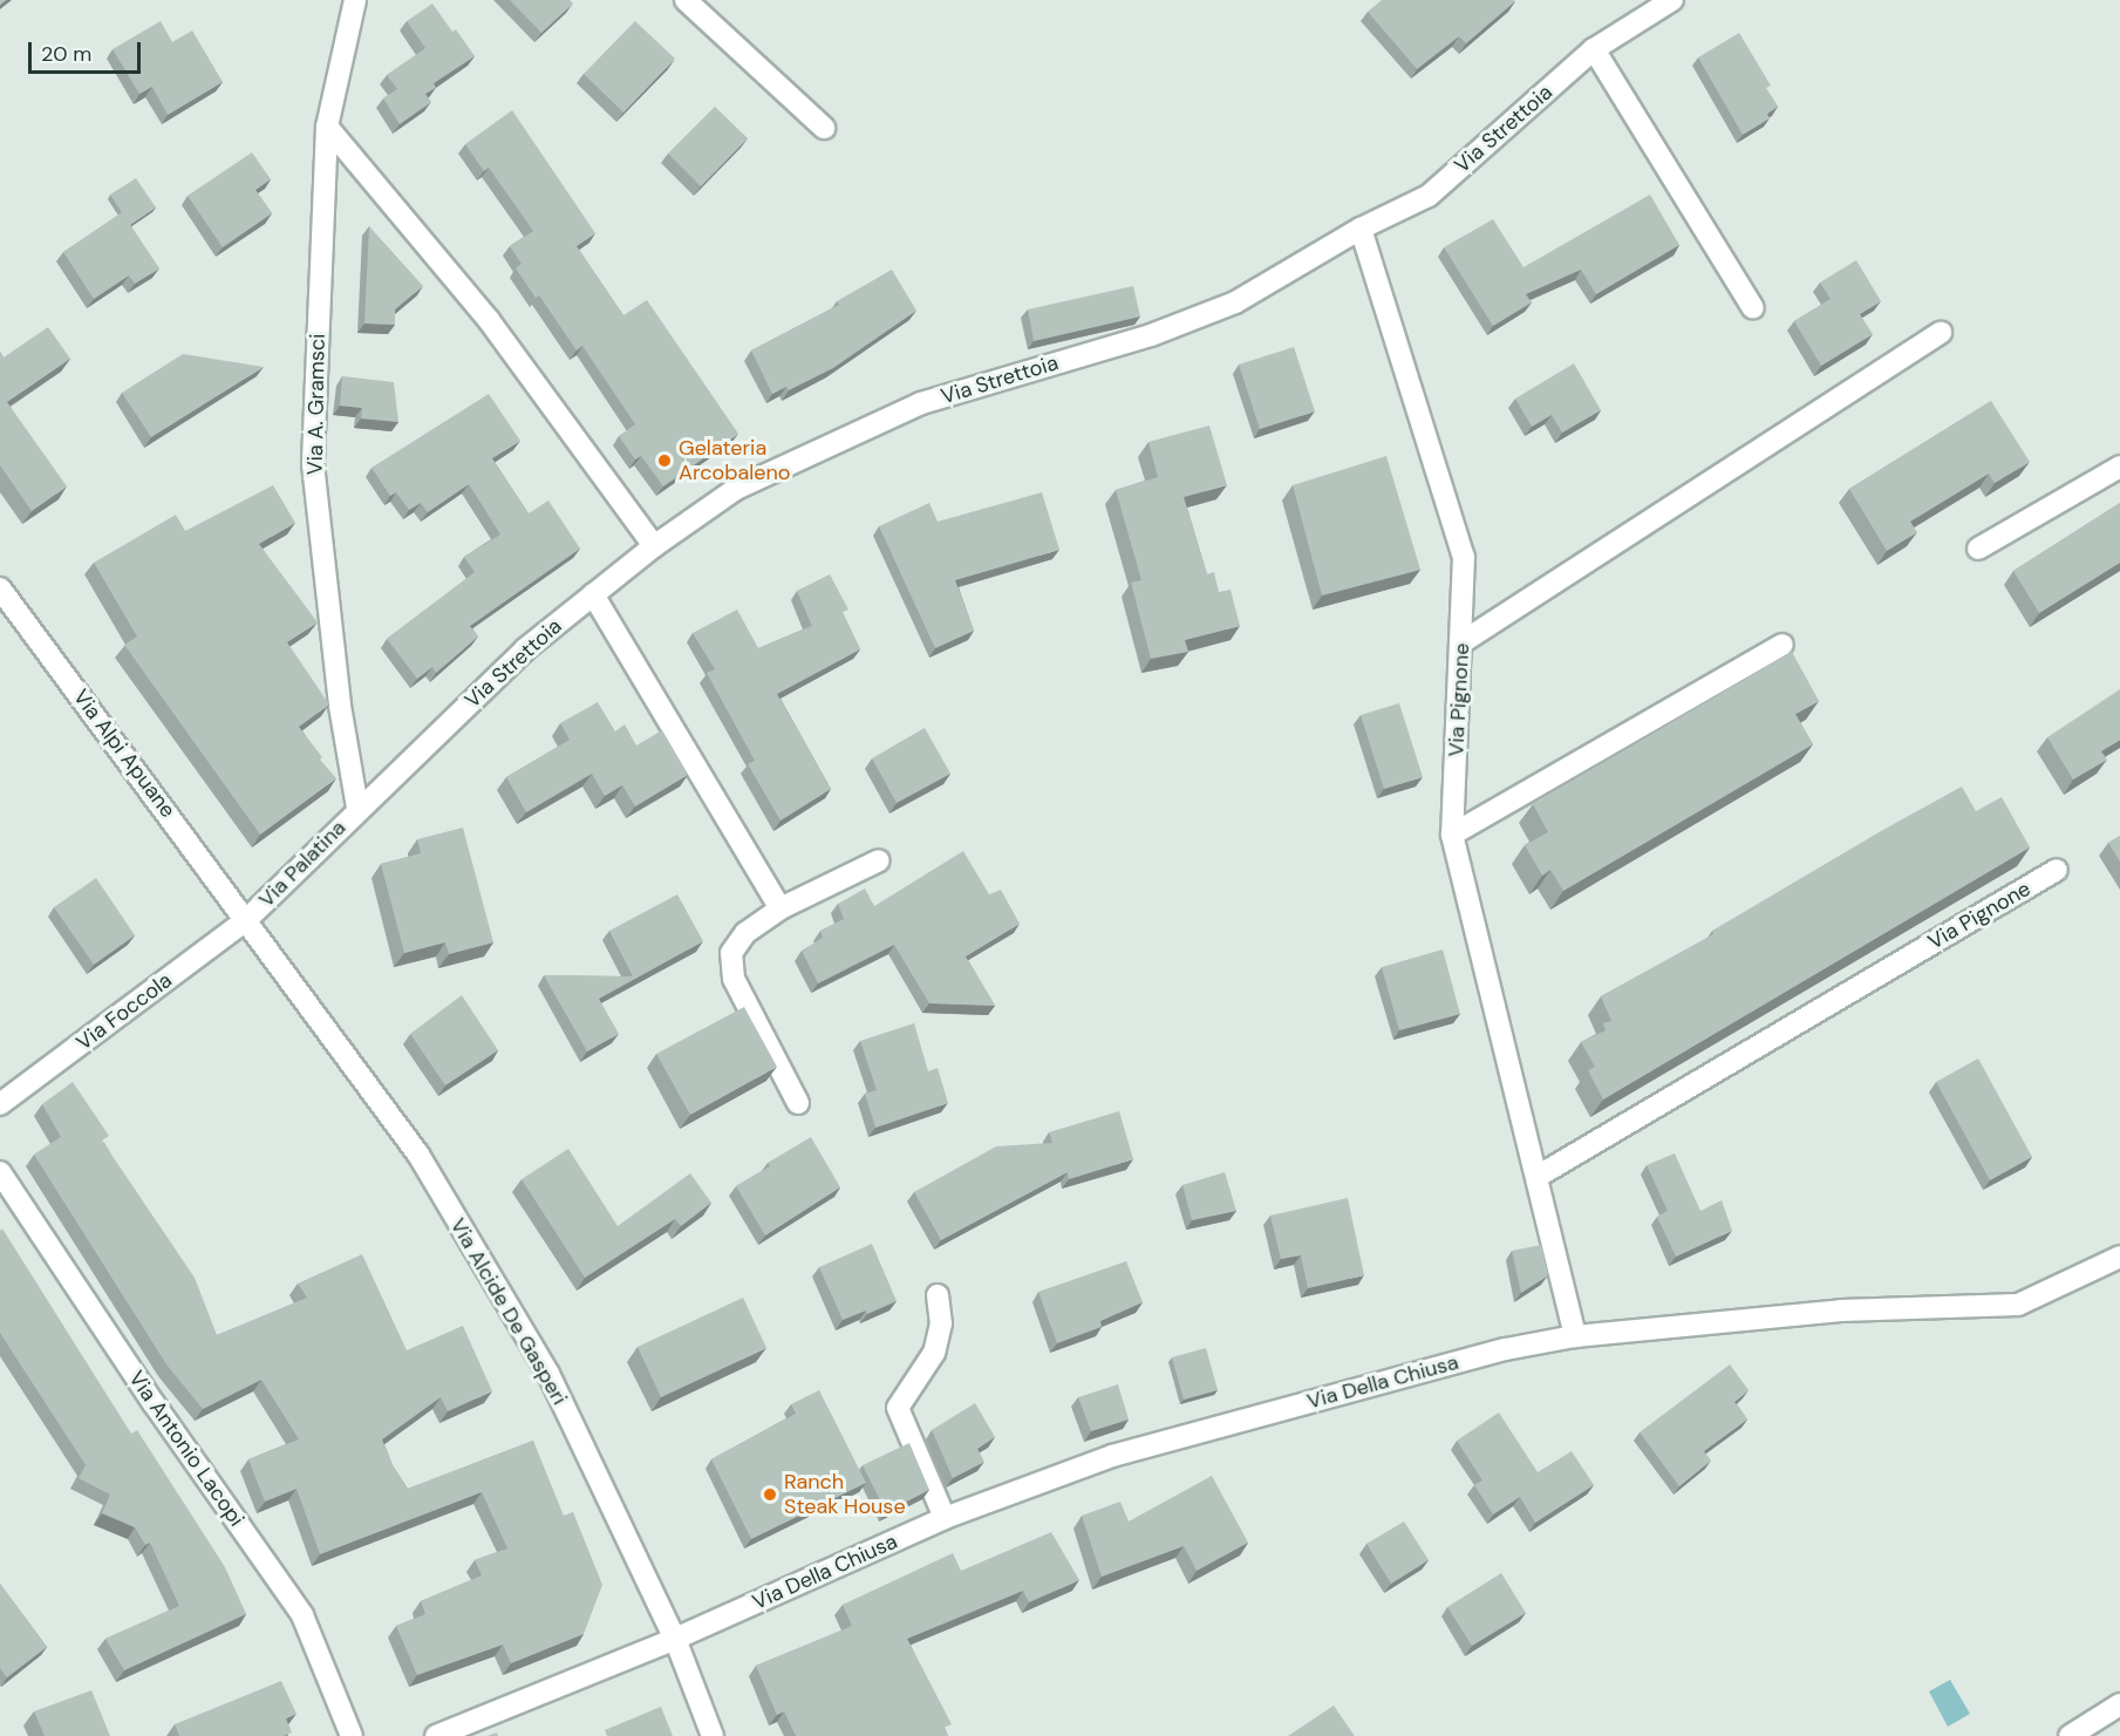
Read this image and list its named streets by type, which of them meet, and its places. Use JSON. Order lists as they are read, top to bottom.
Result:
{
  "streets": {
    "street": [
      "Via Strettoia",
      "Via A. Gramsci",
      "Via Pignone",
      "Via Alpi Apuane",
      "Via Palatina",
      "Via Foccola",
      "Via Alcide De Gasperi",
      "Via Della Chiusa",
      "Via Antonio Lacopi"
    ]
  },
  "crossings": [
    ["Via Strettoia", "Via A. Gramsci"],
    ["Via Strettoia", "Via Pignone"],
    ["Via Strettoia", "Via Palatina"],
    ["Via A. Gramsci", "Via Palatina"],
    ["Via Pignone", "Via Della Chiusa"],
    ["Via Alpi Apuane", "Via Palatina"],
    ["Via Alpi Apuane", "Via Foccola"],
    ["Via Alpi Apuane", "Via Alcide De Gasperi"],
    ["Via Palatina", "Via Foccola"],
    ["Via Palatina", "Via Alcide De Gasperi"],
    ["Via Foccola", "Via Alcide De Gasperi"],
    ["Via Alcide De Gasperi", "Via Della Chiusa"]
  ],
  "places": ["Gelateria Arcobaleno", "Ranch Steak House"],
  "scale_bar": "20 m"
}
